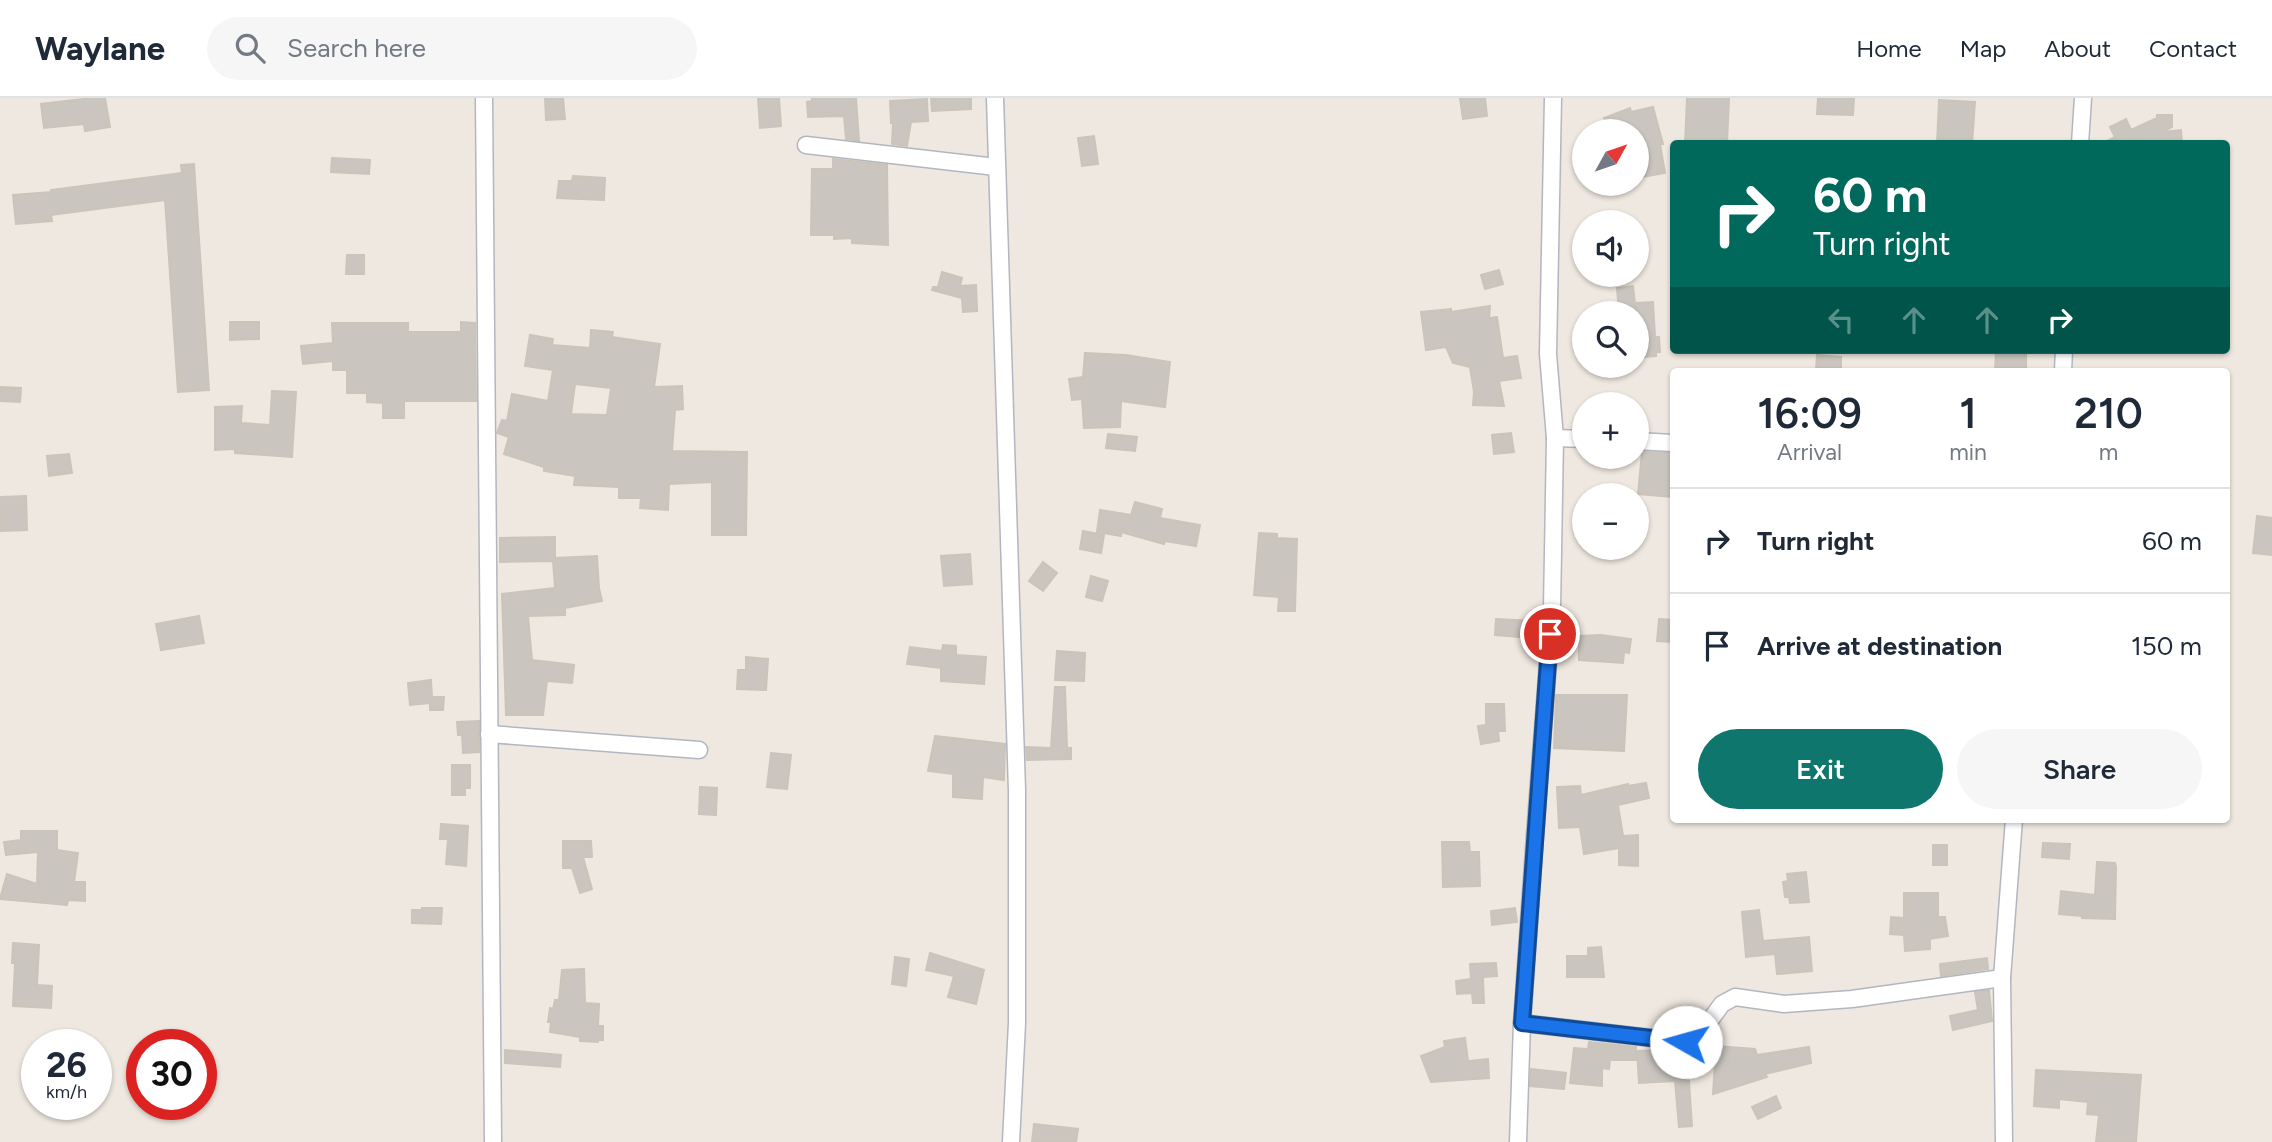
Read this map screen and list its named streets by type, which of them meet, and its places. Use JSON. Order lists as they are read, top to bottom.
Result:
{
  "north": "top right",
  "page": {
    "header": "Waylane",
    "search": "Search here",
    "nav": [
      "Home",
      "Map",
      "About",
      "Contact"
    ],
    "map_buttons": ["+", "−"],
    "turn": ["60 m", "Turn right"],
    "eta": [
      "16:09",
      "Arrival",
      "1",
      "min",
      "210",
      "m"
    ],
    "list": [
      {
        "name": "Turn right",
        "value": "60 m"
      },
      {
        "name": "Arrive at destination",
        "value": "150 m"
      }
    ],
    "buttons": ["Exit", "Share"],
    "speed": "26 km/h",
    "limit": "30"
  }
}
